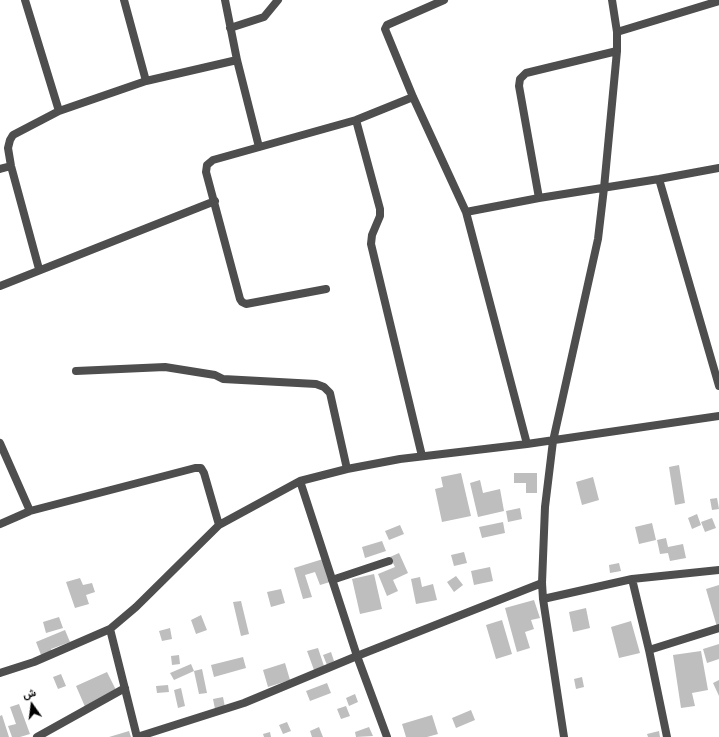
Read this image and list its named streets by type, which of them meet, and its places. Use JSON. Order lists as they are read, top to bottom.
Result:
{
  "north": "top"
}
